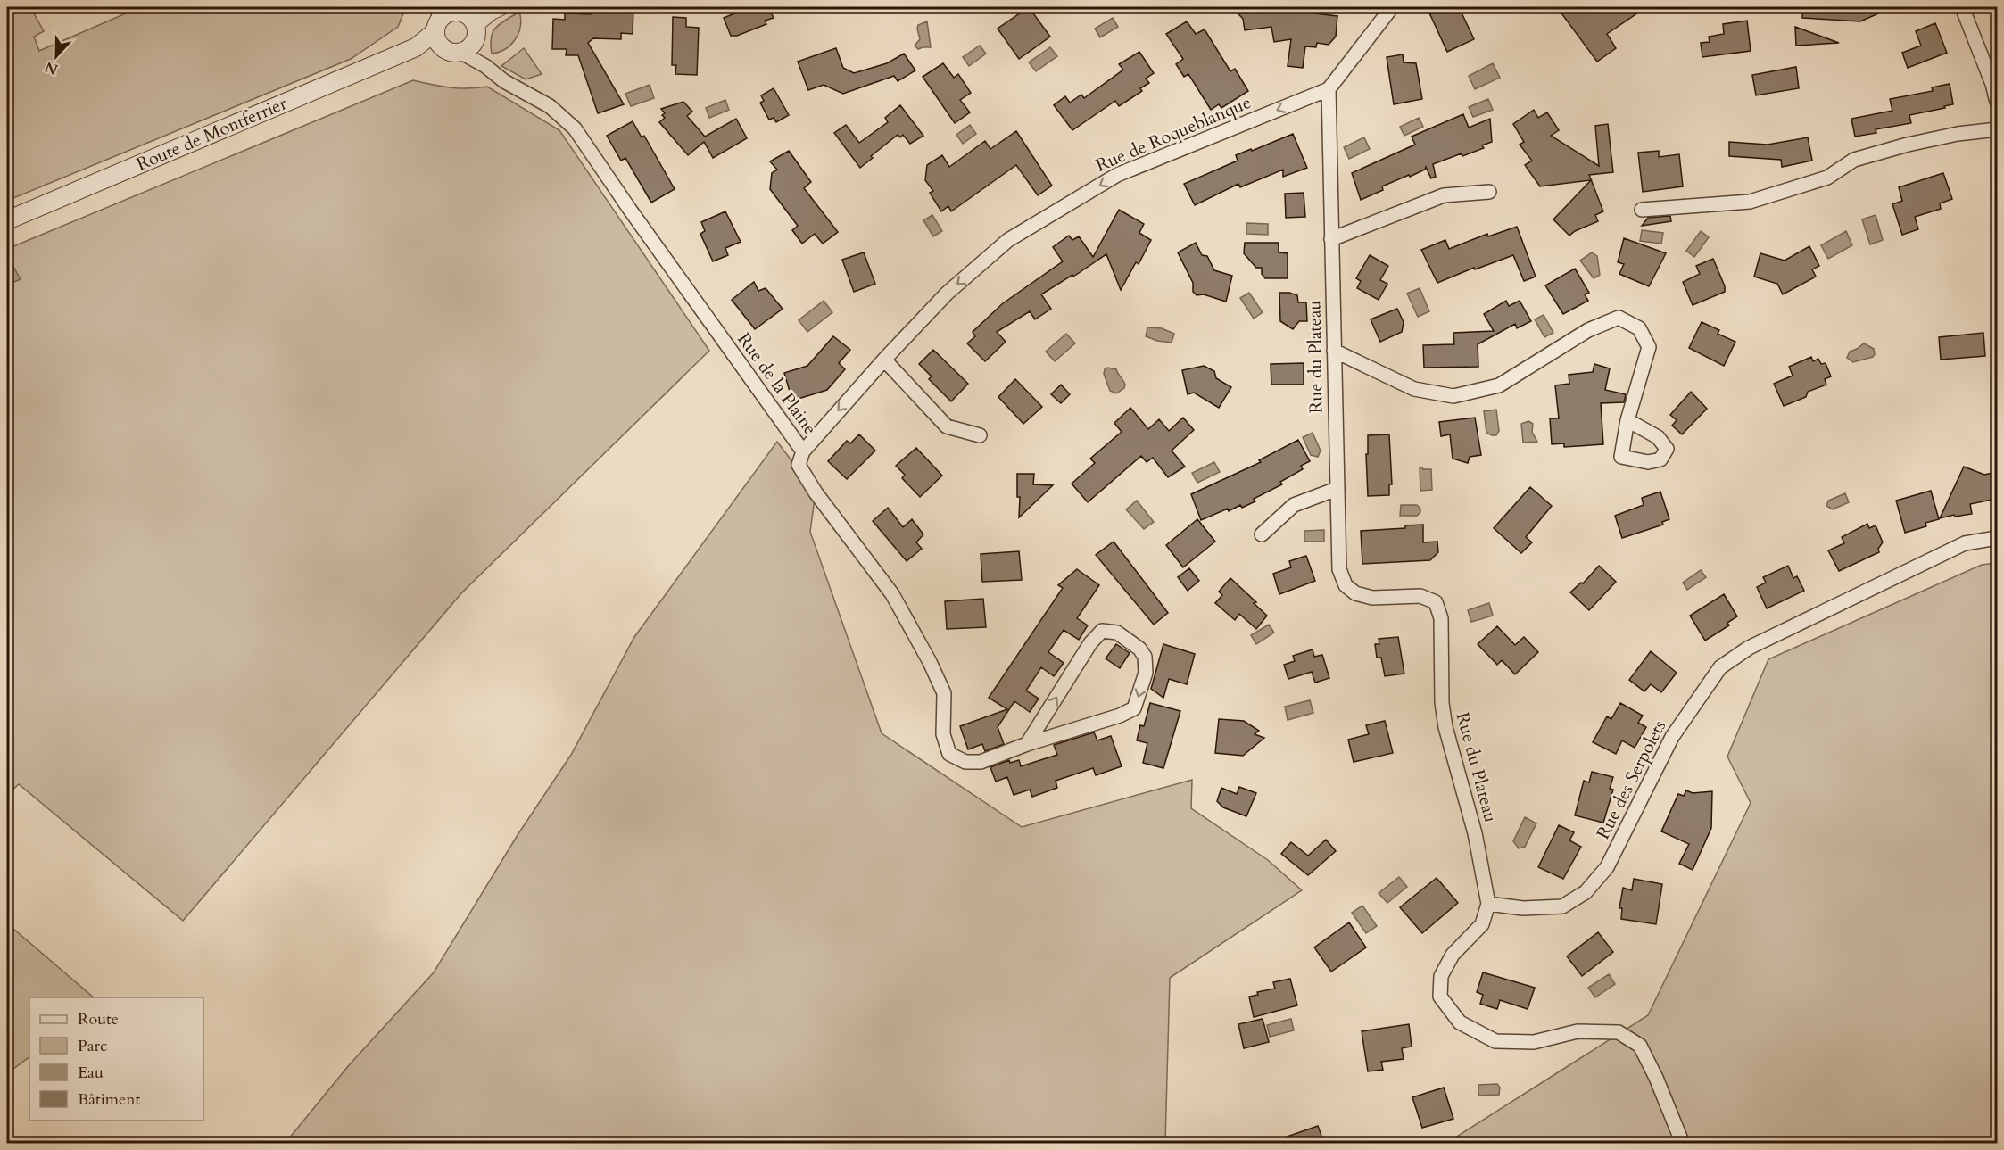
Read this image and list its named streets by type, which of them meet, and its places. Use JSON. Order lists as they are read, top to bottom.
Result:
{
  "streets": {
    "street": [
      "Route de Montferrier",
      "Rue de Roqueblanque",
      "Rue du Plateau",
      "Rue de la Plaine",
      "Rue des Serpolets"
    ]
  },
  "crossings": [
    ["Route de Montferrier", "Rue de la Plaine"],
    ["Rue de Roqueblanque", "Rue du Plateau"],
    ["Rue de Roqueblanque", "Rue de la Plaine"],
    ["Rue du Plateau", "Rue des Serpolets"]
  ],
  "one_way": ["Rue de Roqueblanque"],
  "legend": [
    "Route",
    "Parc",
    "Eau",
    "Bâtiment"
  ],
  "north": "bottom"
}
